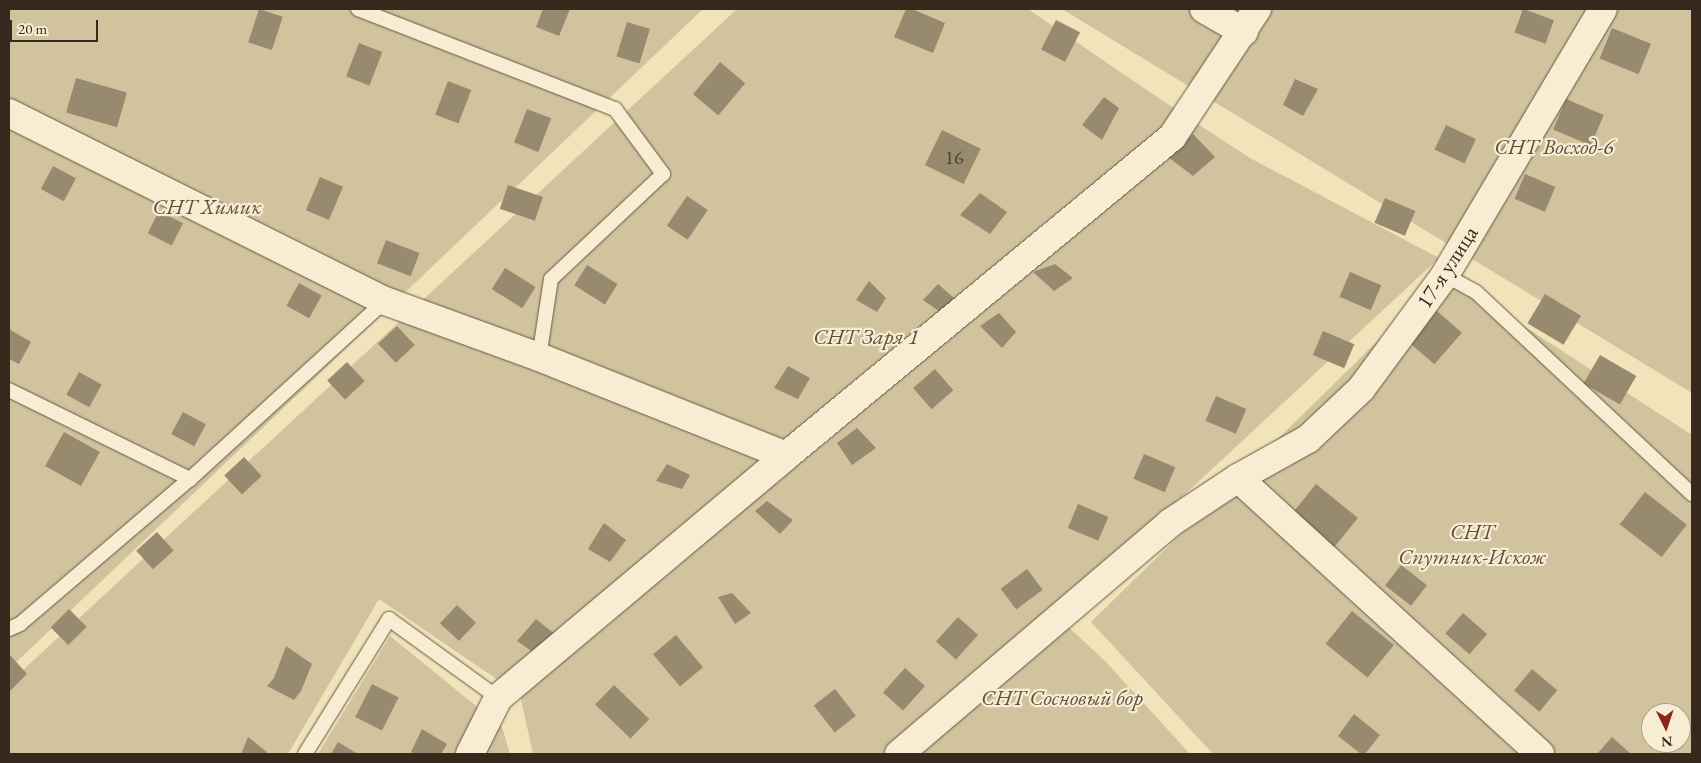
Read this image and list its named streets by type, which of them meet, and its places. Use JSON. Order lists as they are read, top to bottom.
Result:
{
  "streets": {
    "street": ["17-я улица"]
  },
  "parks": [
    "СНТ Восход-6",
    "СНТ Химик",
    "СНТ Заря 1",
    "СНТ Спутник-Искож",
    "СНТ Сосновый бор"
  ],
  "house_numbers": ["16"],
  "scale_bar": "20 m",
  "north": "bottom"
}
